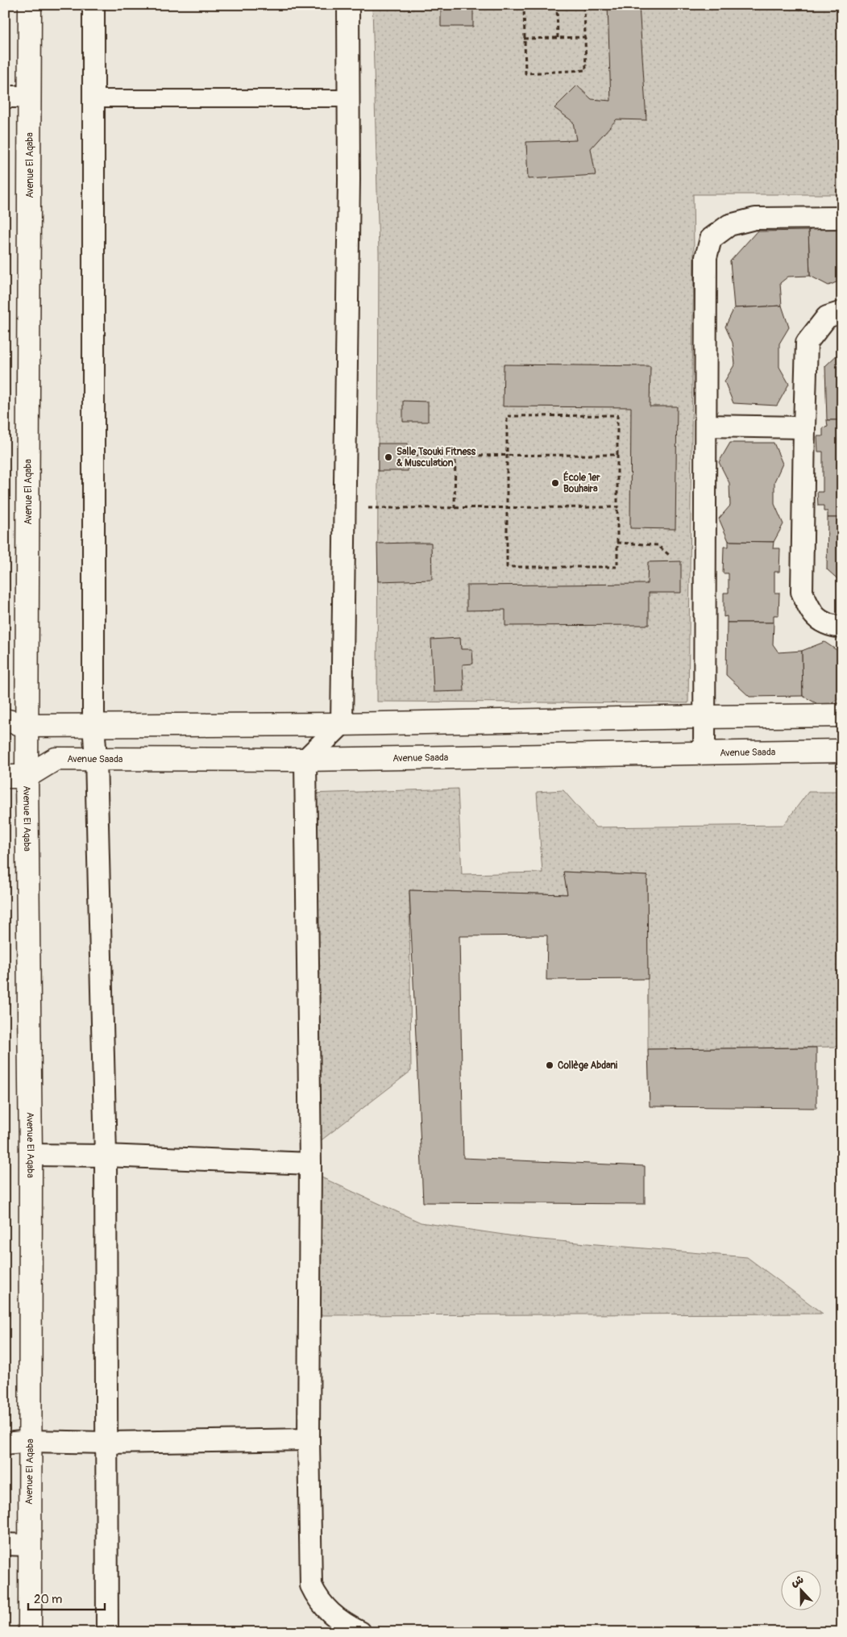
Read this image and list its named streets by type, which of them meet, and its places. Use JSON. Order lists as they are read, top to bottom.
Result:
{
  "streets": {
    "street": ["Avenue El Aqaba", "Avenue Saada"]
  },
  "crossings": [
    ["Avenue El Aqaba", "Avenue Saada"]
  ],
  "places": ["Salle Tsouki Fitness & Musculation", "École 1er Bouhaira", "Collège Abdani"],
  "scale_bar": "20 m",
  "north": "top"
}
